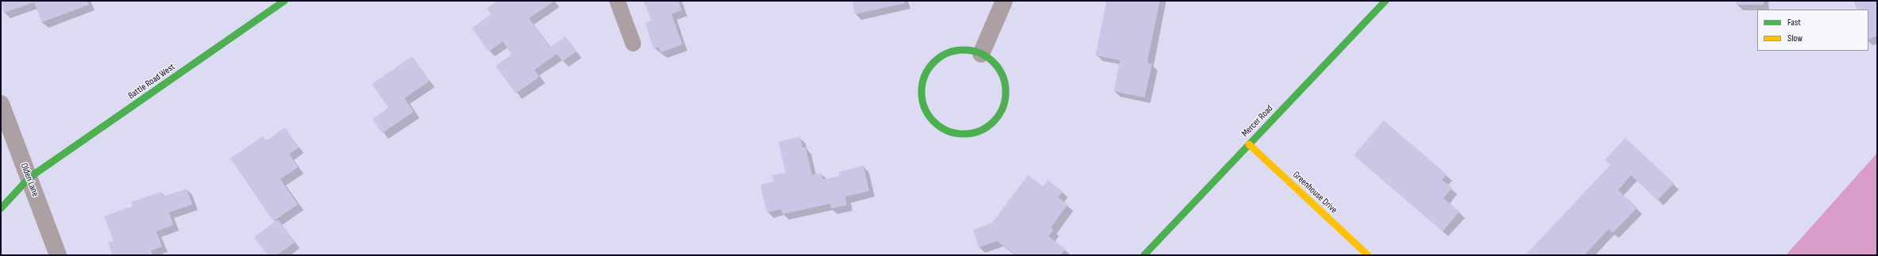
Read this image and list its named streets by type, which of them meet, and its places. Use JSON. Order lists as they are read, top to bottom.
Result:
{
  "streets": {
    "street": [
      "Battle Road West",
      "Mercer Road",
      "Olden Lane",
      "Greenhouse Drive"
    ]
  },
  "crossings": [
    ["Battle Road West", "Olden Lane"],
    ["Mercer Road", "Greenhouse Drive"]
  ],
  "legend": ["Fast", "Slow"]
}
